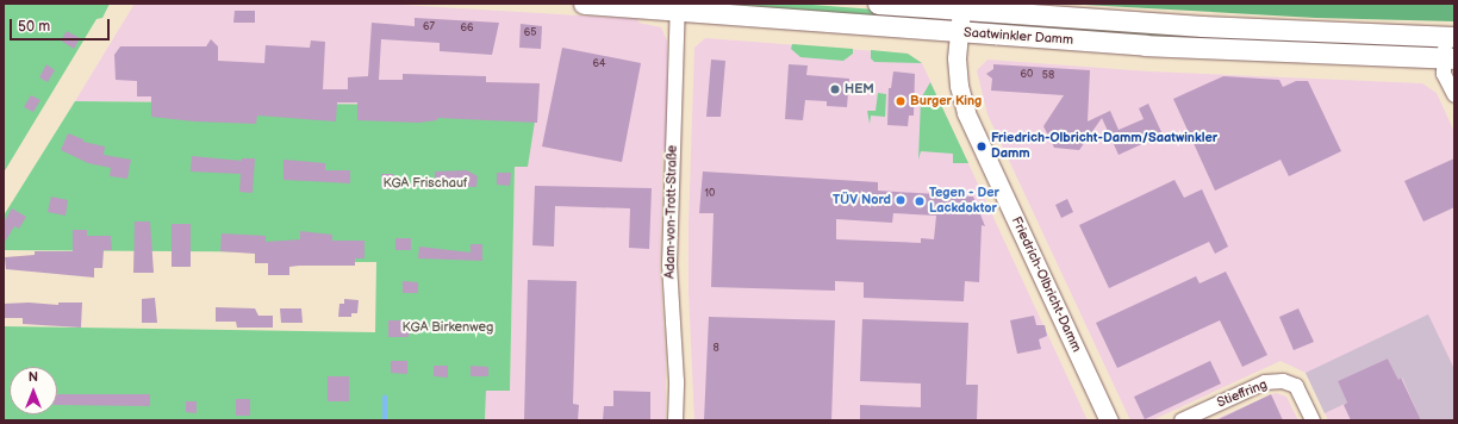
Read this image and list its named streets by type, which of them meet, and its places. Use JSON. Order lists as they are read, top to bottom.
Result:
{
  "streets": {
    "main road": ["Saatwinkler Damm"],
    "street": ["Adam-von-Trott-Straße", "Friedrich-Olbricht-Damm", "Stieffring"]
  },
  "crossings": [
    ["Saatwinkler Damm", "Adam-von-Trott-Straße"],
    ["Saatwinkler Damm", "Friedrich-Olbricht-Damm"]
  ],
  "parks": ["KGA Frischauf", "KGA Birkenweg"],
  "places": [
    "HEM",
    "Burger King",
    "Friedrich-Olbricht-Damm/Saatwinkler Damm",
    "TÜV Nord",
    "Tegen - Der Lackdoktor"
  ],
  "house_numbers": [
    "67",
    "66",
    "65",
    "64",
    "60",
    "58",
    "10",
    "8"
  ],
  "scale_bar": "50 m",
  "north": "top"
}
